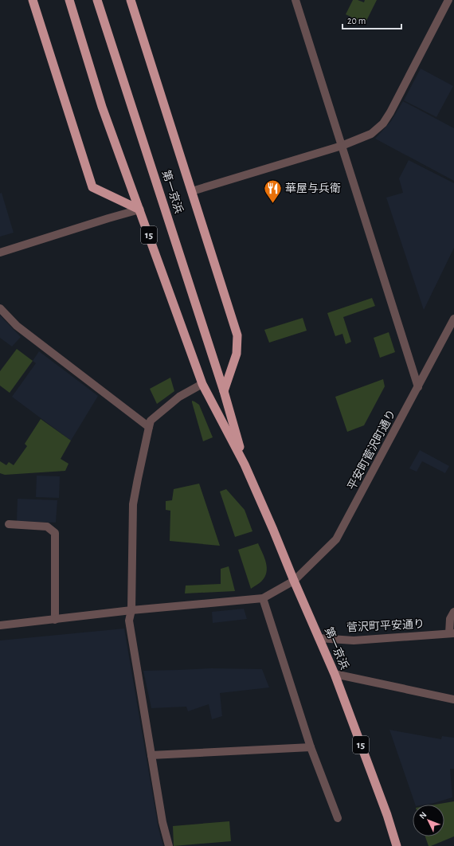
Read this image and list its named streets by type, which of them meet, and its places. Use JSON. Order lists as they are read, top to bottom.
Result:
{
  "streets": {
    "highway": ["第一京浜", "15"],
    "street": ["平安町菅沢町通り", "菅沢町平安通り"]
  },
  "crossings": [
    ["第一京浜", "15"],
    ["第一京浜", "平安町菅沢町通り"],
    ["第一京浜", "菅沢町平安通り"]
  ],
  "places": {
    "restaurant": ["華屋与兵衛"]
  },
  "scale_bar": "20 m",
  "north": "top left"
}
